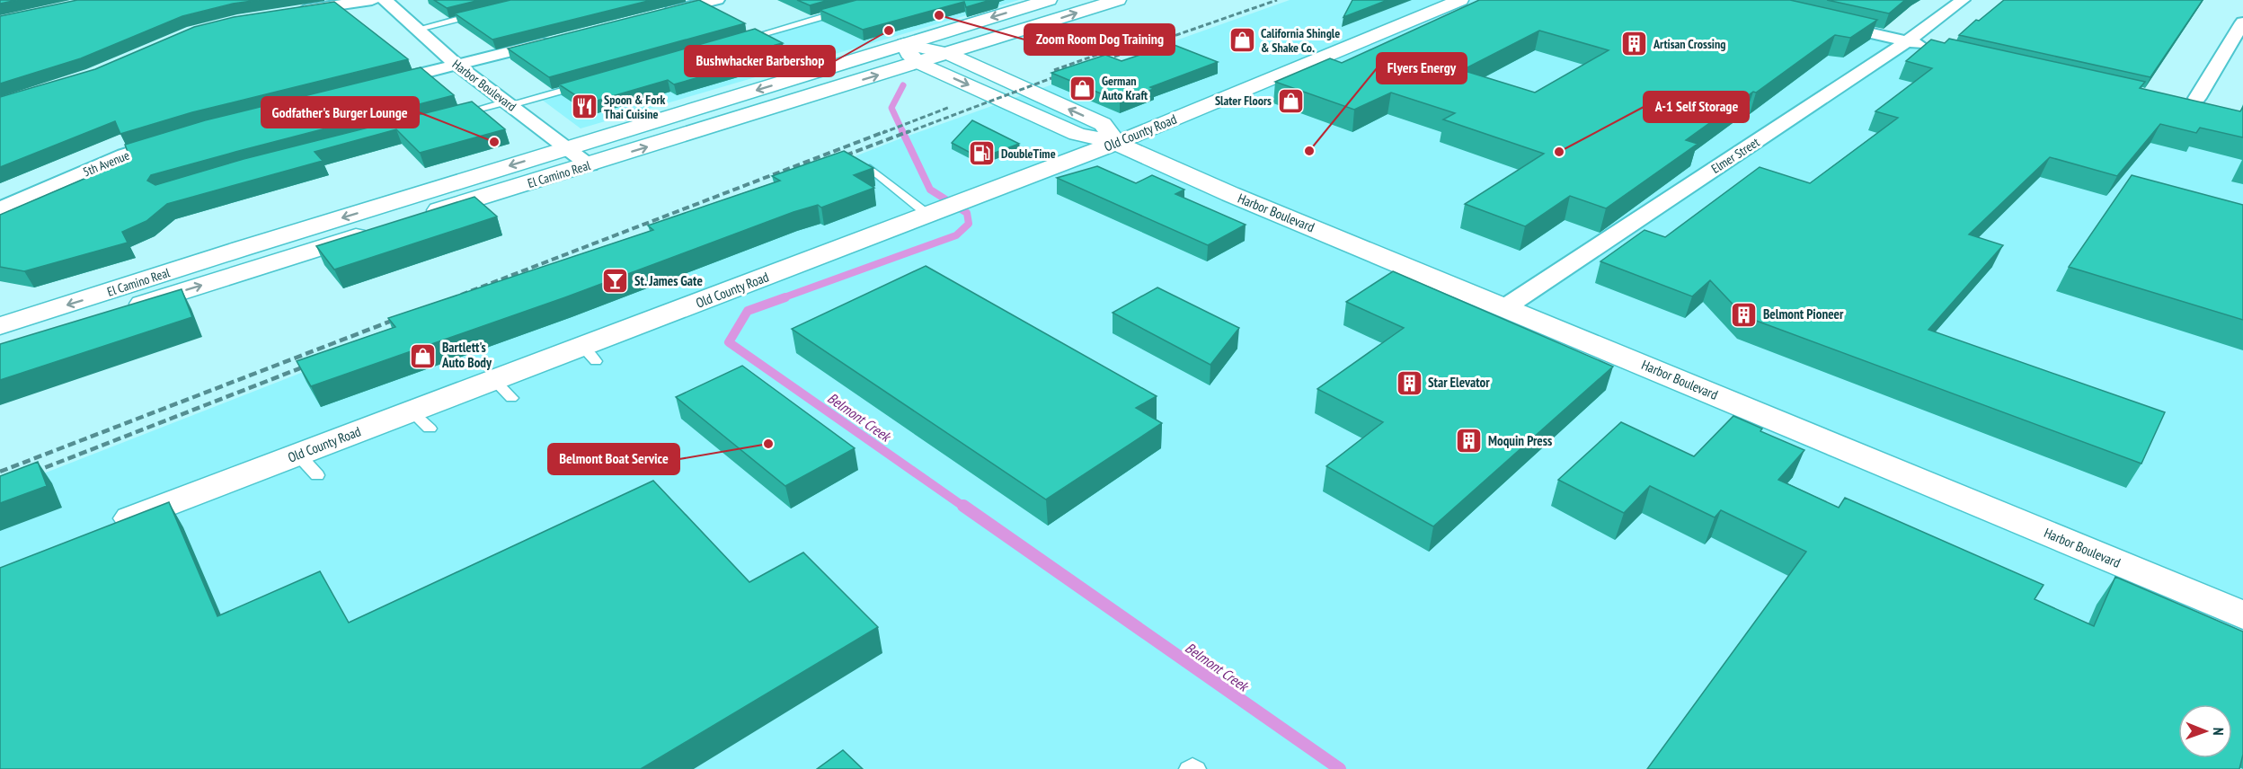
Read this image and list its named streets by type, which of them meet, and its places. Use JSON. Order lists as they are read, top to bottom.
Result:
{
  "streets": {
    "main road": ["Harbor Boulevard", "Old County Road", "El Camino Real"],
    "street": ["Elmer Street", "5th Avenue"]
  },
  "crossings": [
    ["Harbor Boulevard", "Old County Road"],
    ["Harbor Boulevard", "Elmer Street"],
    ["Harbor Boulevard", "El Camino Real"]
  ],
  "water": ["Belmont Creek"],
  "places": {
    "other": [
      "Zoom Room Dog Training",
      "Bushwhacker Barbershop",
      "Godfather's Burger Lounge",
      "Flyers Energy",
      "A-1 Self Storage",
      "Belmont Boat Service"
    ],
    "shop": [
      "California Shingle & Shake Co.",
      "German Auto Kraft",
      "Slater Floors",
      "Bartlett's Auto Body"
    ],
    "building": [
      "Artisan Crossing",
      "Belmont Pioneer",
      "Star Elevator",
      "Moquin Press"
    ],
    "restaurant": ["Spoon & Fork Thai Cuisine"],
    "fuel station": ["DoubleTime"],
    "bar": ["St. James Gate"]
  },
  "north": "right"
}
